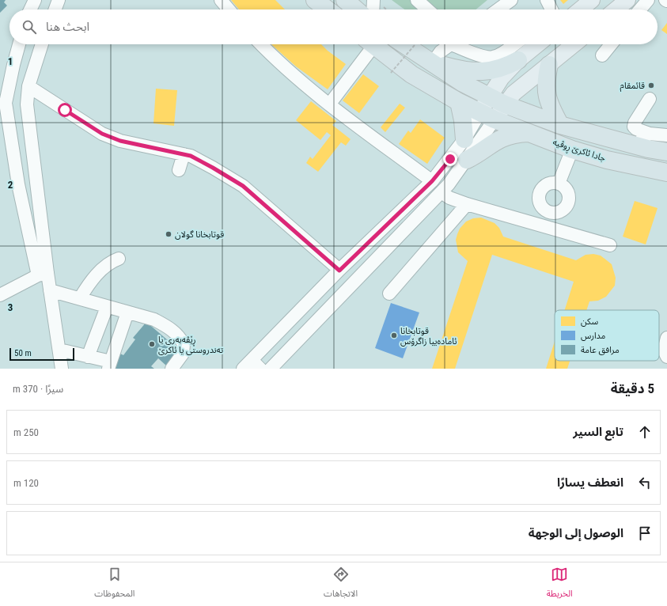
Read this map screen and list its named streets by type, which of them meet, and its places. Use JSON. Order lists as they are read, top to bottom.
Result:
{
  "streets": {
    "highway": ["جادا ئاکرێ ڕوڤیە"]
  },
  "places": [
    "قائمقام",
    "قوتابخانا گولان",
    "قوتابخانا ئامادەییا زاگرۆس",
    "ڕێڤەبەری یا تەندروستی یا ئاکرێ"
  ],
  "legend": ["سكن", "مدارس", "مرافق عامة"],
  "scale_bar": "50 m",
  "page": {
    "search": "ابحث هنا",
    "scale": "50 m",
    "heading": ["5 دقيقة", "سيرًا · 370 m"],
    "list": [
      ["تابع السير", "250 m"],
      ["انعطف يسارًا", "120 m"],
      "الوصول إلى الوجهة"
    ],
    "nav": ["الخريطة", "الاتجاهات", "المحفوظات"]
  },
  "grid": {
    "rows": ["1", "2", "3"]
  }
}
